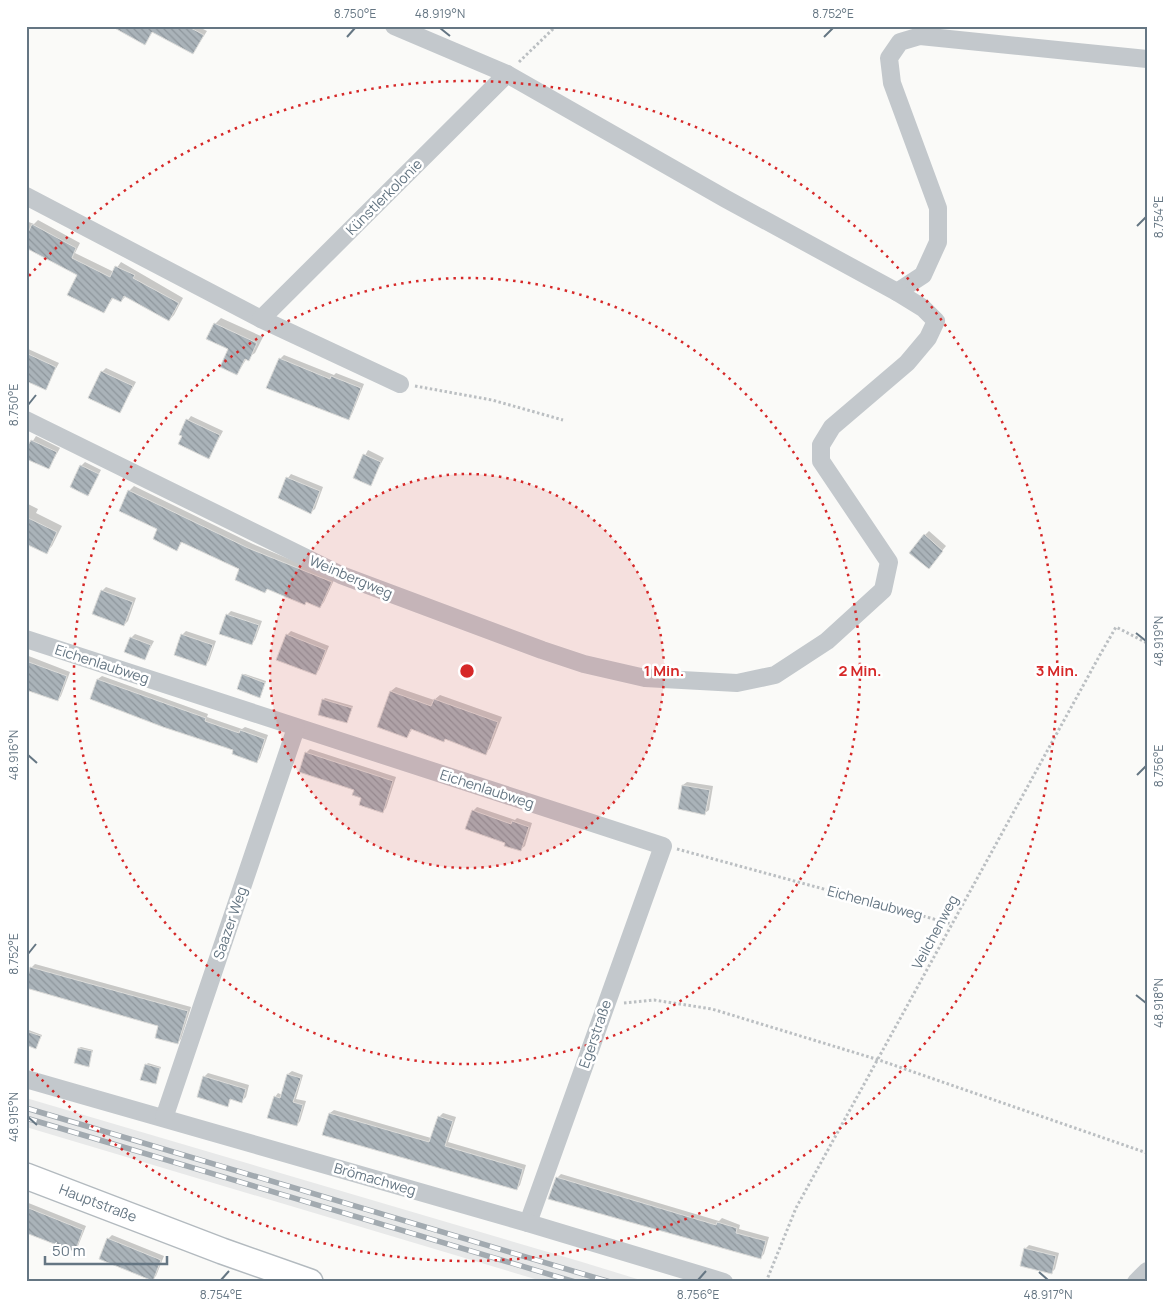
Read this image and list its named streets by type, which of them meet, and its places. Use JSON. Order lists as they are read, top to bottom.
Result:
{
  "streets": {
    "street": [
      "Künstlerkolonie",
      "Weinbergweg",
      "Eichenlaubweg",
      "Saazer Weg",
      "Egerstraße",
      "Brömachweg",
      "Hauptstraße"
    ],
    "path": ["Veilchenweg"]
  },
  "crossings": [
    ["Eichenlaubweg", "Saazer Weg"],
    ["Eichenlaubweg", "Veilchenweg"],
    ["Eichenlaubweg", "Egerstraße"],
    ["Saazer Weg", "Brömachweg"],
    ["Egerstraße", "Brömachweg"]
  ],
  "scale_bar": "50 m",
  "coordinates": [
    "8.750°E",
    "48.919°N",
    "8.752°E",
    "8.754°E",
    "48.916°N",
    "8.756°E",
    "48.918°N",
    "48.915°N",
    "48.917°N"
  ],
  "rings": ["1 Min.", "2 Min.", "3 Min."]
}
